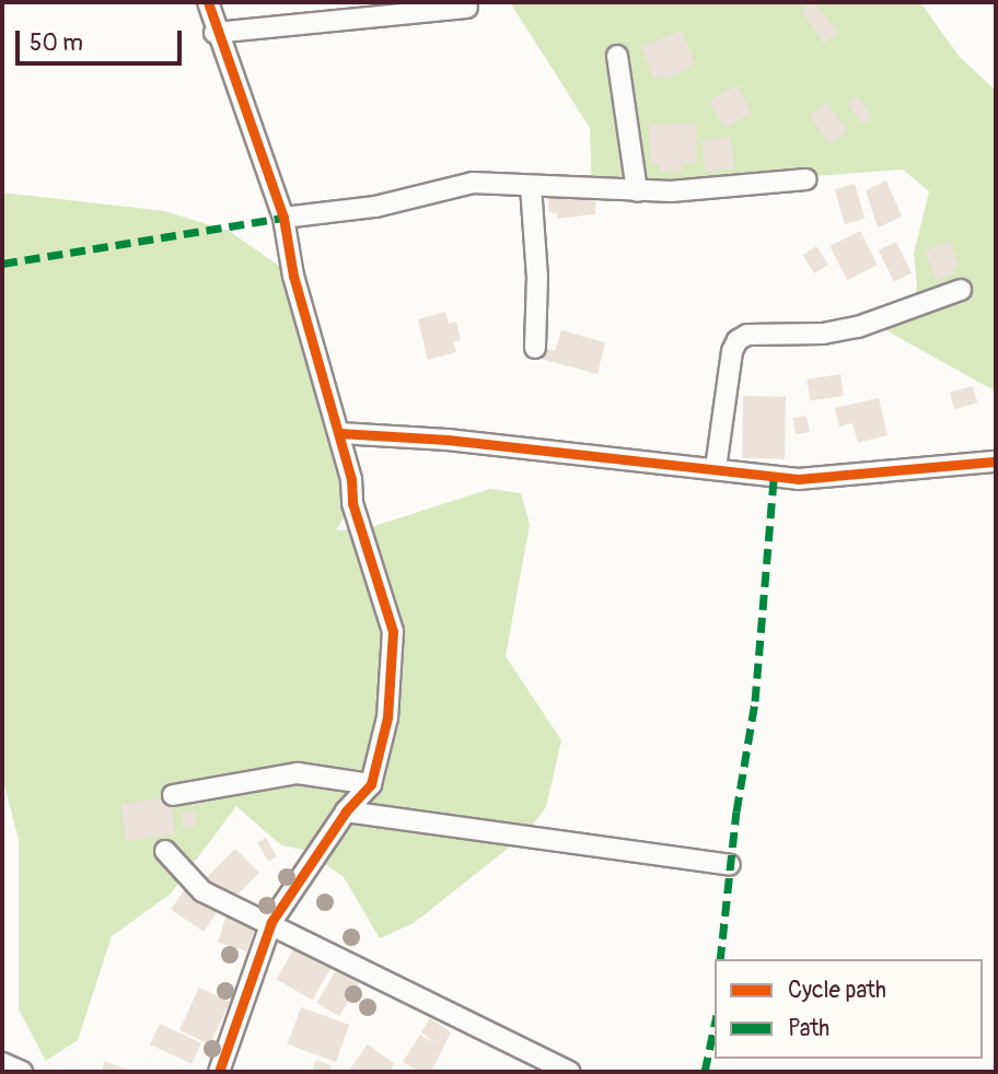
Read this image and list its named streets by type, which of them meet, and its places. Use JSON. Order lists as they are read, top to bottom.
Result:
{
  "legend": ["Cycle path", "Path"],
  "scale_bar": "50 m"
}
